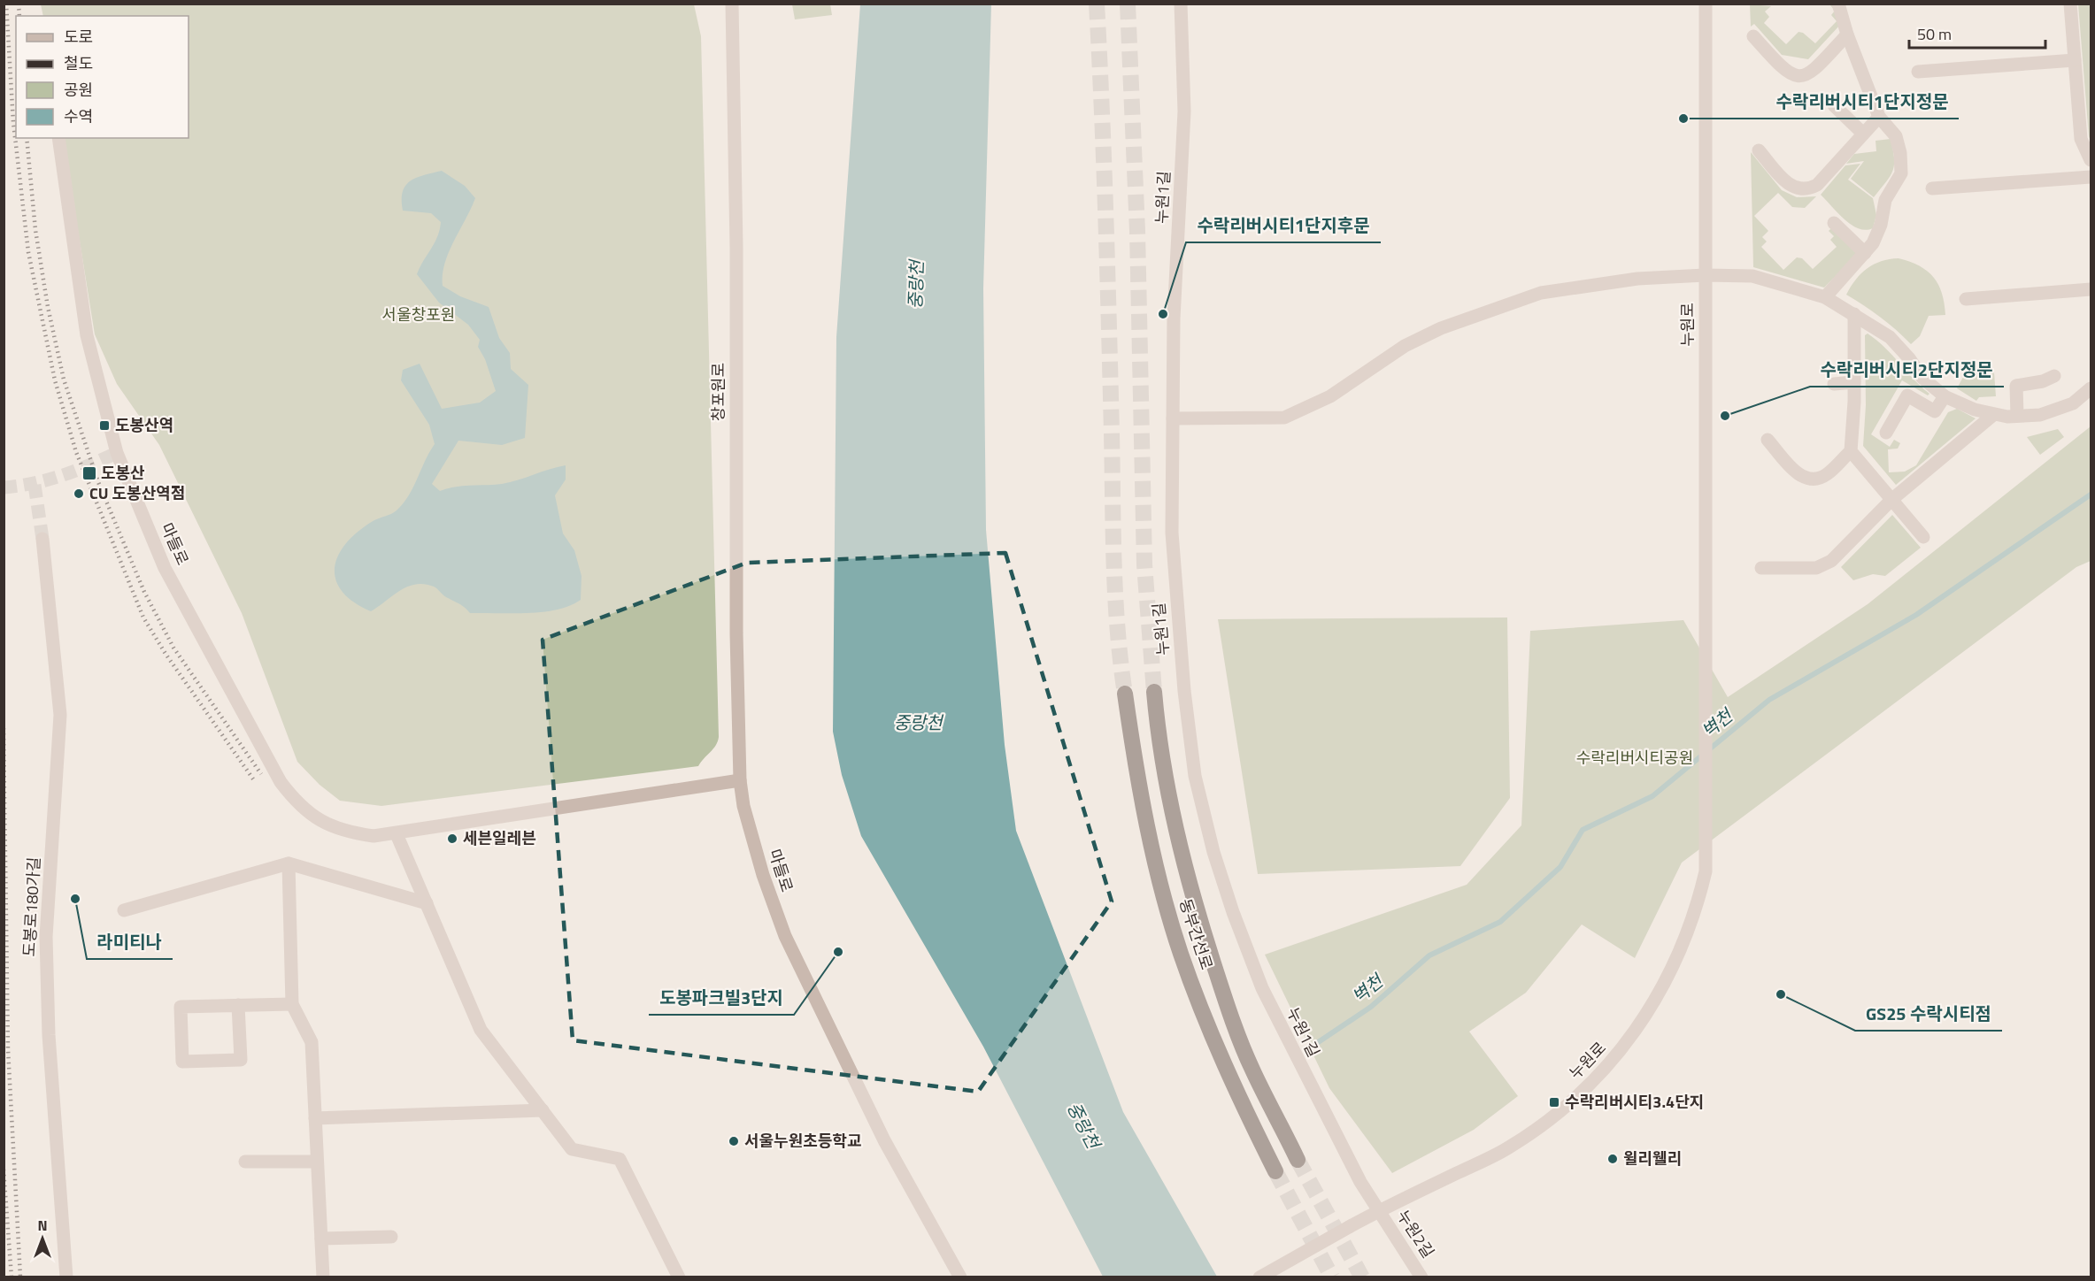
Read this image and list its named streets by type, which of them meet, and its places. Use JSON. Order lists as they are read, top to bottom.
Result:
{
  "streets": {
    "highway": ["동부간선로"],
    "street": [
      "누원1길",
      "누원로",
      "창포원로",
      "마들로",
      "도봉로180가길",
      "누원2길"
    ]
  },
  "crossings": [
    ["누원1길", "누원로"],
    ["누원1길", "누원2길"],
    ["누원로", "누원2길"],
    ["창포원로", "마들로"]
  ],
  "water": ["중랑천", "벽천"],
  "parks": ["서울창포원", "수락리버시티공원"],
  "places": {
    "other": [
      "수락리버시티1단지정문",
      "수락리버시티1단지후문",
      "수락리버시티2단지정문",
      "CU 도봉산역점",
      "세븐일레븐",
      "라미티나",
      "도봉파크빌3단지",
      "GS25 수락시티점",
      "서울누원초등학교",
      "윌리웰리"
    ],
    "transit": ["도봉산역", "도봉산", "수락리버시티3.4단지"]
  },
  "legend": [
    "도로",
    "철도",
    "공원",
    "수역"
  ],
  "scale_bar": "50 m",
  "north": "top"
}
